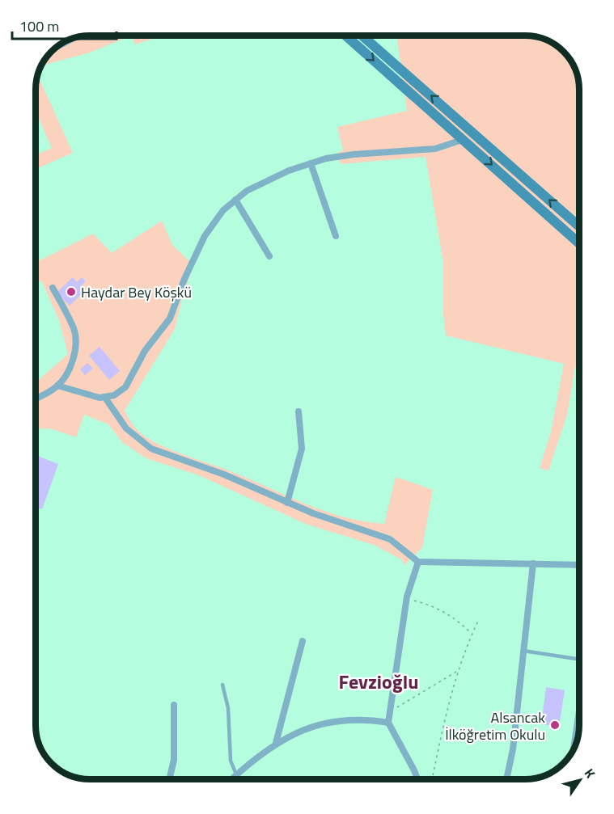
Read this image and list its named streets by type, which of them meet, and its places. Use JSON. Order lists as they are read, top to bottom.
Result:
{
  "districts": ["Fevzioğlu"],
  "places": ["Haydar Bey Köşkü", "Alsancak İlköğretim Okulu"],
  "scale_bar": "100 m",
  "north": "top right"
}
